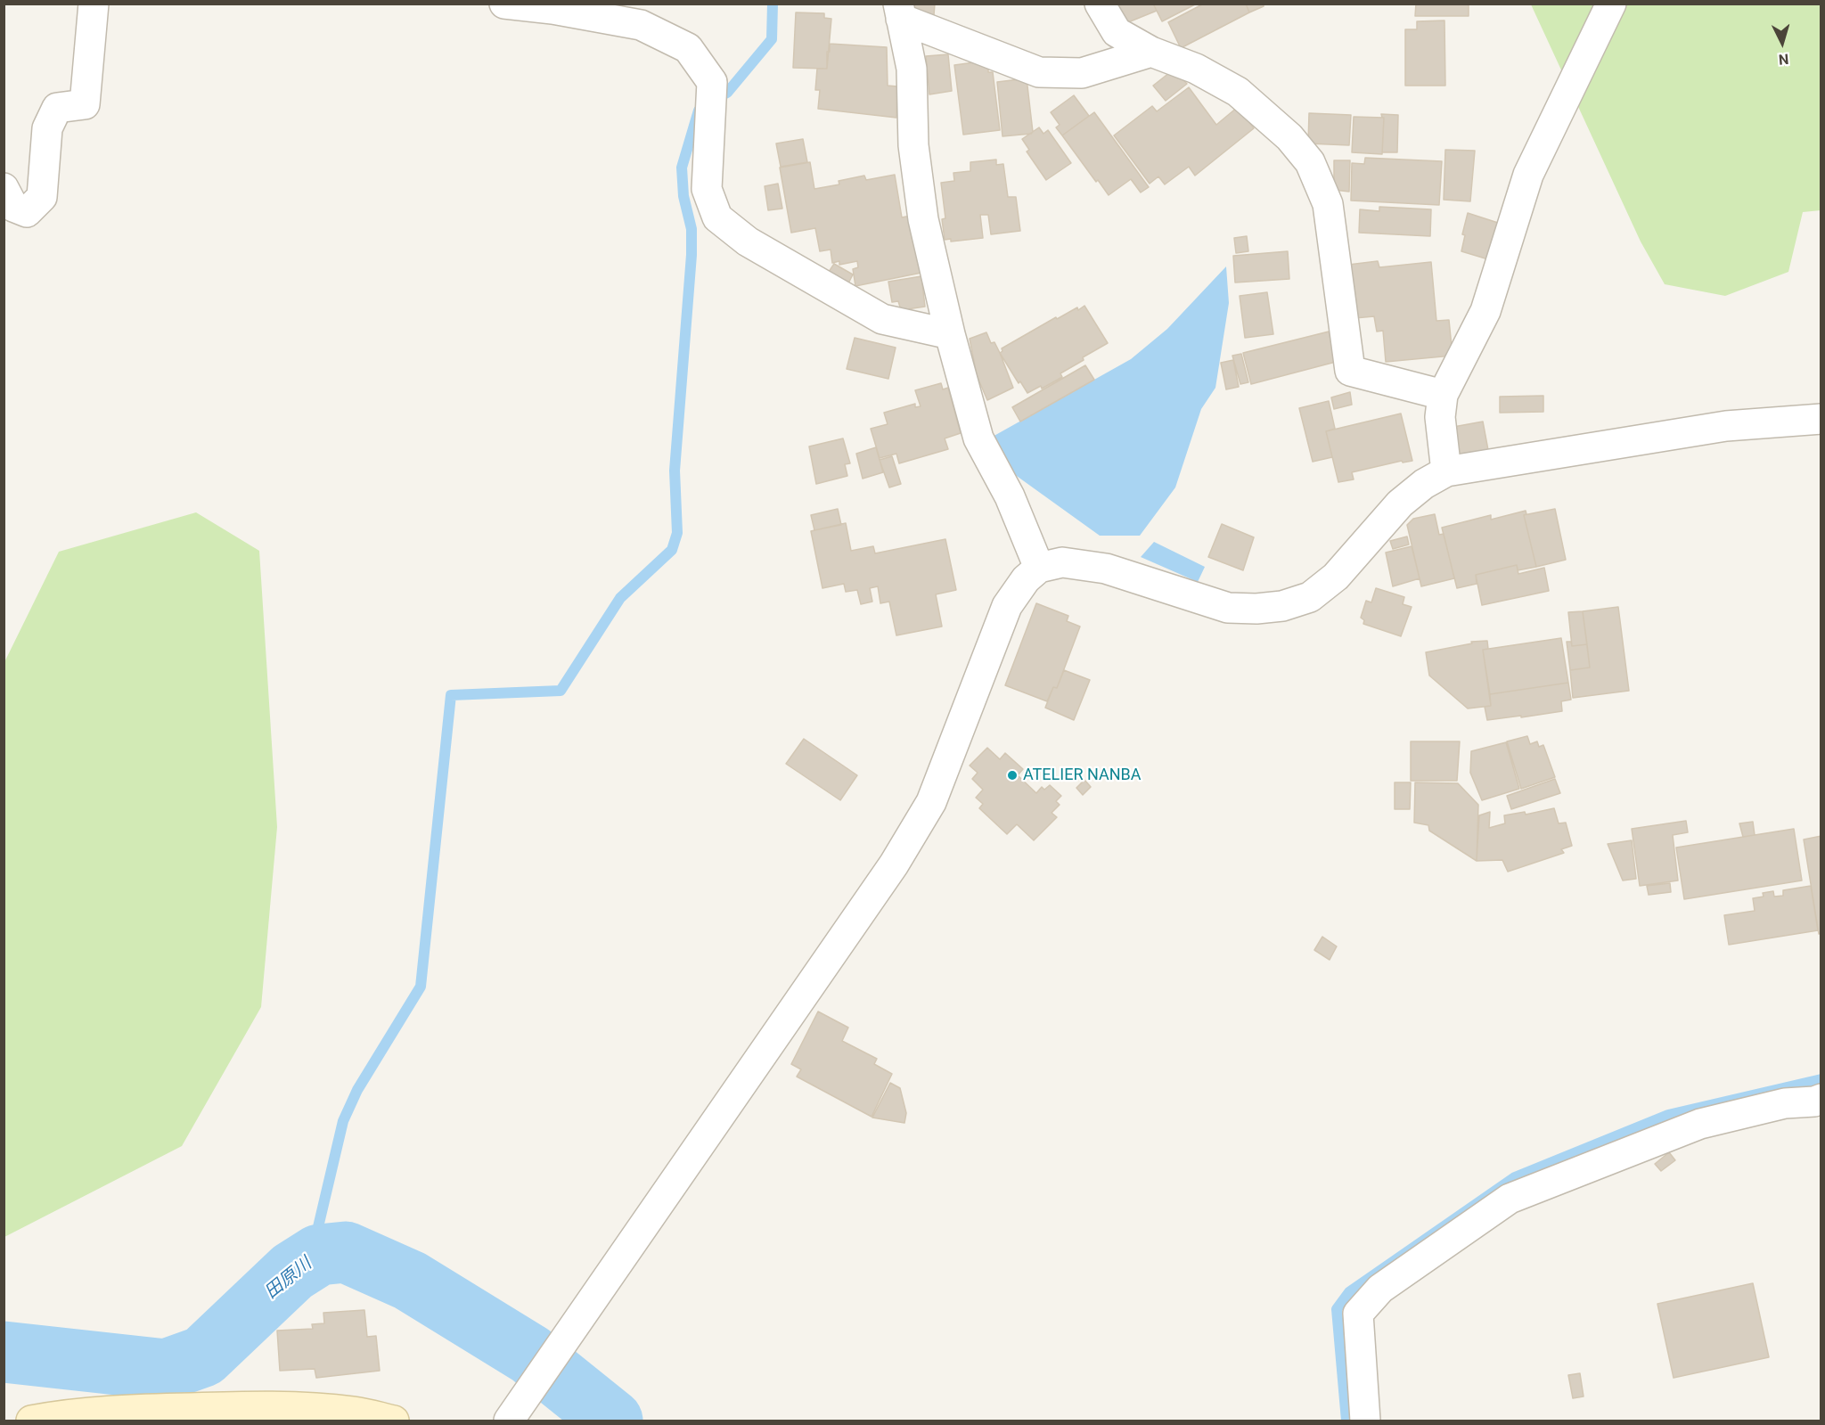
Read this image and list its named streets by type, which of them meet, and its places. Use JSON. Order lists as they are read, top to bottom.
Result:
{
  "water": ["田原川"],
  "places": ["ATELIER NANBA"],
  "north": "bottom"
}
